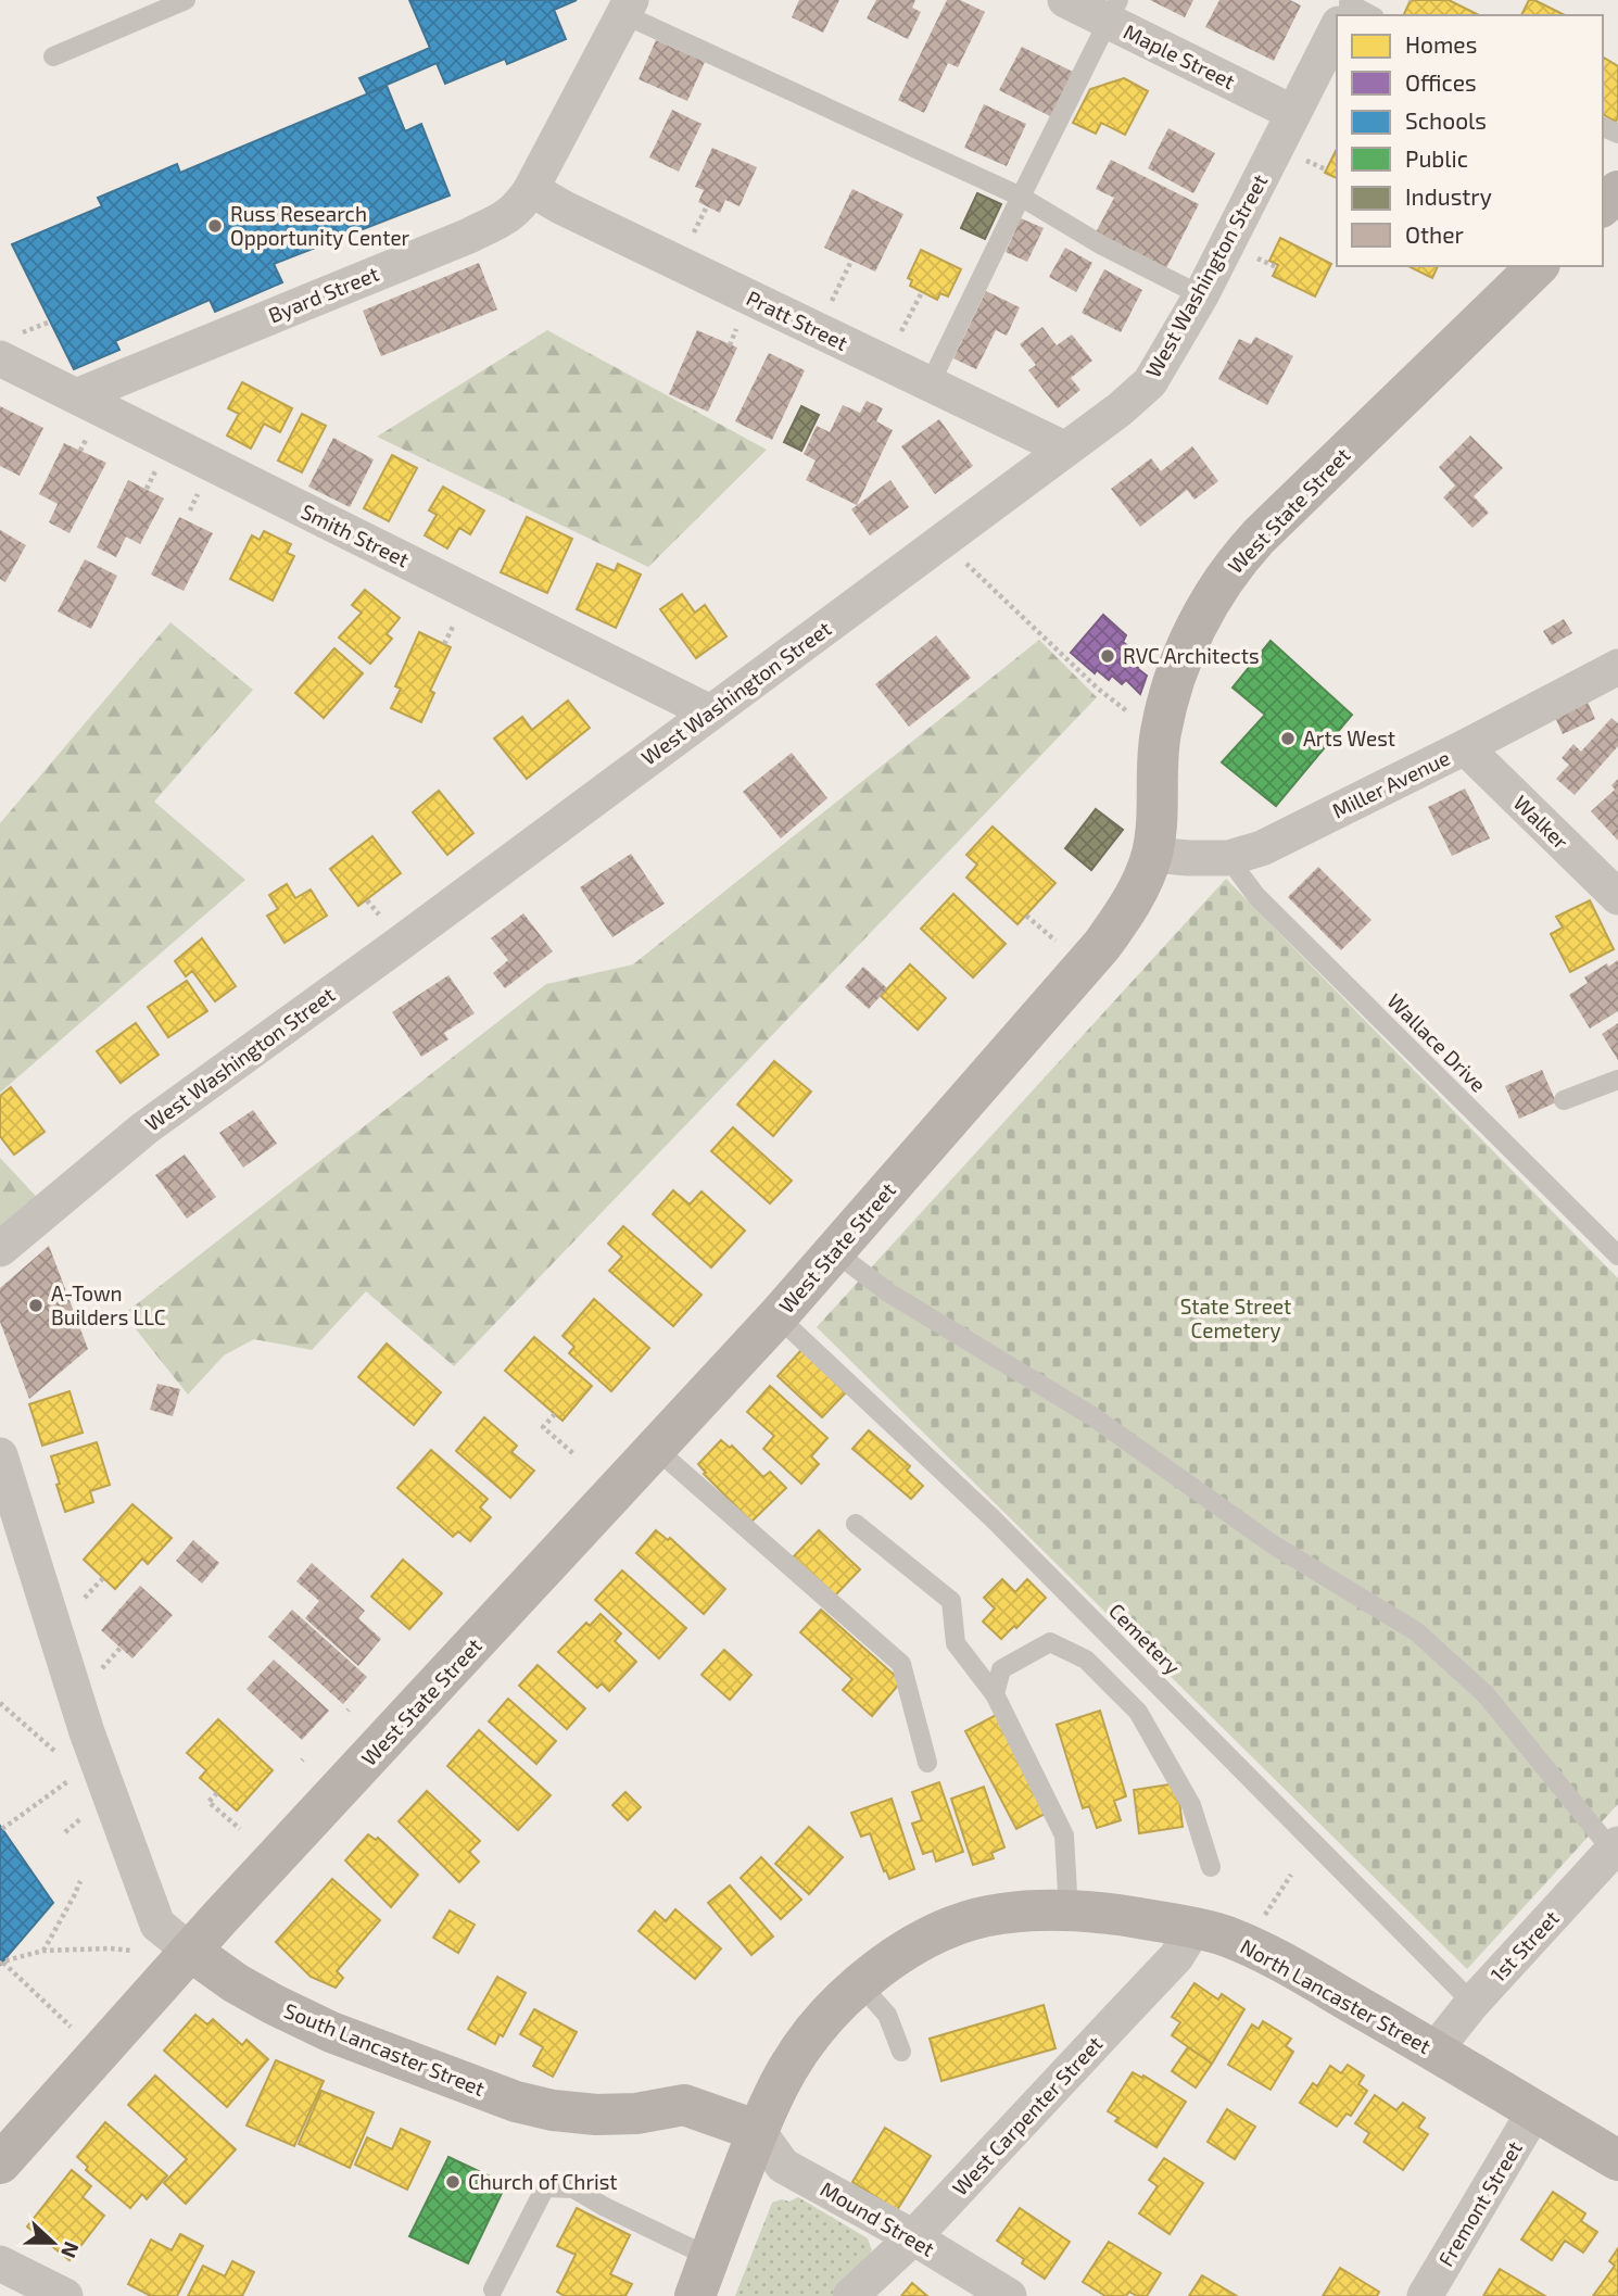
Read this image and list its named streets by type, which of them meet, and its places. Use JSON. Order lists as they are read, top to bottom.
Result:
{
  "streets": {
    "street": [
      "Maple Street",
      "West Washington Street",
      "Byard Street",
      "Pratt Street",
      "West State Street",
      "Smith Street",
      "Miller Avenue",
      "Walker",
      "1st Street",
      "North Lancaster Street",
      "South Lancaster Street",
      "West Carpenter Street",
      "Fremont Street",
      "Mound Street"
    ],
    "lane": ["Wallace Drive", "Cemetery"]
  },
  "crossings": [
    ["Maple Street", "West Washington Street"],
    ["West Washington Street", "Pratt Street"],
    ["West Washington Street", "Smith Street"],
    ["Byard Street", "Pratt Street"],
    ["Byard Street", "Smith Street"],
    ["West State Street", "Miller Avenue"],
    ["West State Street", "Cemetery"],
    ["West State Street", "South Lancaster Street"],
    ["Miller Avenue", "Walker"],
    ["Miller Avenue", "Wallace Drive"],
    ["Cemetery", "1st Street"],
    ["1st Street", "North Lancaster Street"],
    ["North Lancaster Street", "South Lancaster Street"],
    ["North Lancaster Street", "West Carpenter Street"],
    ["North Lancaster Street", "Fremont Street"],
    ["North Lancaster Street", "Mound Street"],
    ["South Lancaster Street", "Mound Street"],
    ["West Carpenter Street", "Mound Street"]
  ],
  "parks": ["State Street Cemetery"],
  "places": [
    "Russ Research Opportunity Center",
    "RVC Architects",
    "Arts West",
    "A-Town Builders LLC",
    "Church of Christ"
  ],
  "legend": [
    "Homes",
    "Offices",
    "Schools",
    "Public",
    "Industry",
    "Other"
  ],
  "north": "right"
}
